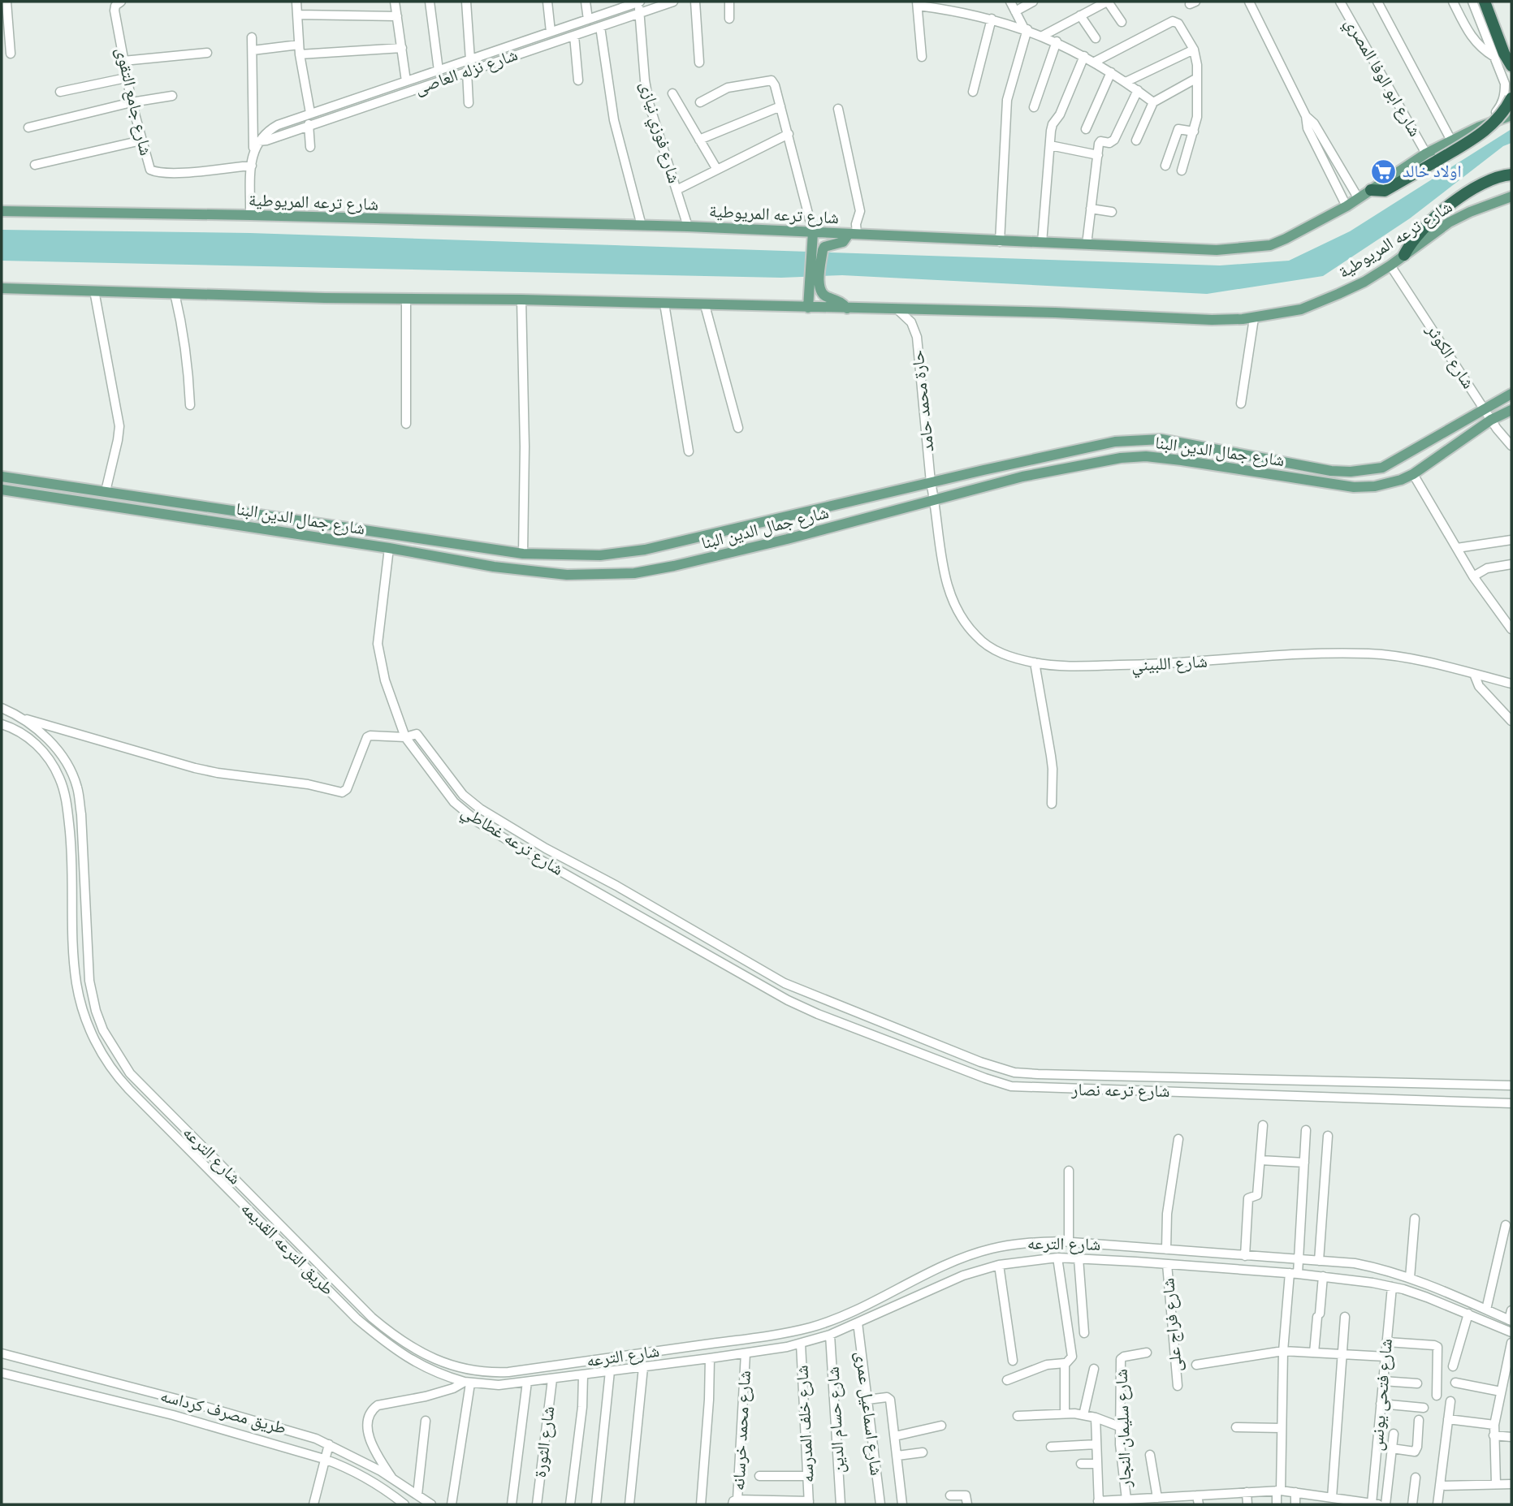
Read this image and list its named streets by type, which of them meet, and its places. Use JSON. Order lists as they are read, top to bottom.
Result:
{
  "streets": {
    "main road": ["شارع ترعه المريوطية", "شارع جمال الدين البنا"],
    "street": [
      "شارع نزله العاصى",
      "شارع ابو الوفا المصري",
      "شارع جامع التقوى",
      "شارع فوزي نيازى",
      "شارع الكوثر",
      "حارة محمد حامد",
      "شارع اللبيني",
      "شارع ترعه غطاطي",
      "شارع ترعه نصار",
      "شارع الترعه",
      "طريق الترعه القديمه",
      "شارع فراج على",
      "شارع فتحى يونس",
      "طريق مصرف كرداسه",
      "شارع اسماعيل عمرى",
      "شارع حسام الدين",
      "شارع خلف المدرسه",
      "شارع سليمان النجار",
      "شارع محمد خرسانه",
      "شارع الثورة"
    ]
  },
  "crossings": [
    ["شارع نزله العاصى", "شارع فوزي نيازى"],
    ["شارع ابو الوفا المصري", "شارع ترعه المريوطية"],
    ["شارع فوزي نيازى", "شارع ترعه المريوطية"],
    ["شارع ترعه المريوطية", "شارع الكوثر"],
    ["شارع ترعه المريوطية", "حارة محمد حامد"],
    ["شارع الكوثر", "شارع جمال الدين البنا"],
    ["حارة محمد حامد", "شارع جمال الدين البنا"],
    ["حارة محمد حامد", "شارع اللبيني"],
    ["شارع جمال الدين البنا", "شارع اللبيني"],
    ["شارع جمال الدين البنا", "شارع ترعه غطاطي"],
    ["شارع ترعه غطاطي", "شارع ترعه نصار"],
    ["شارع الترعه", "طريق الترعه القديمه"],
    ["شارع الترعه", "شارع فراج على"],
    ["شارع الترعه", "شارع فتحى يونس"],
    ["شارع الترعه", "طريق مصرف كرداسه"],
    ["شارع الترعه", "شارع اسماعيل عمرى"],
    ["شارع الترعه", "شارع حسام الدين"],
    ["شارع الترعه", "شارع خلف المدرسه"],
    ["شارع الترعه", "شارع محمد خرسانه"],
    ["شارع الترعه", "شارع الثورة"]
  ],
  "places": {
    "supermarket": ["اولاد خالد"]
  }
}
